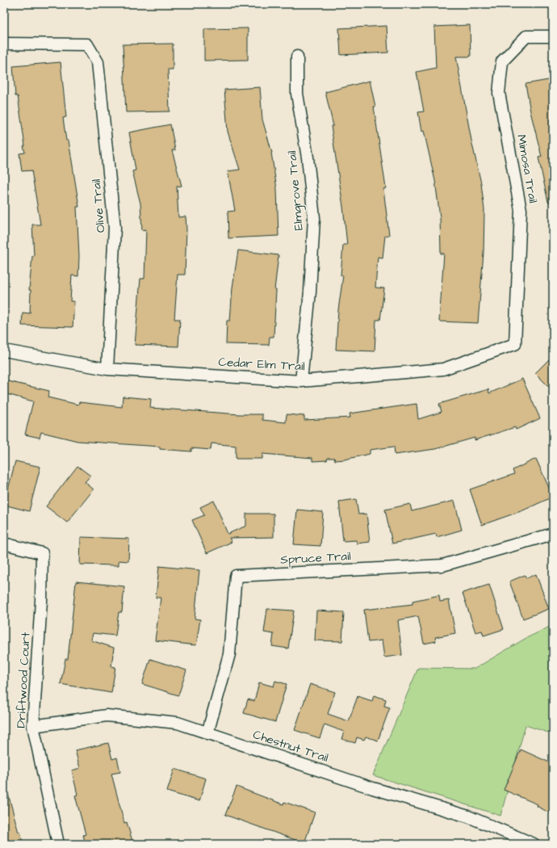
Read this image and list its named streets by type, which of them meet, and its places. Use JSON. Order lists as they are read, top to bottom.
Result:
{
  "streets": {
    "street": [
      "Mimosa Trail",
      "Elmgrove Trail",
      "Olive Trail",
      "Cedar Elm Trail",
      "Spruce Trail",
      "Driftwood Court",
      "Chestnut Trail"
    ]
  },
  "crossings": [
    ["Mimosa Trail", "Cedar Elm Trail"],
    ["Elmgrove Trail", "Cedar Elm Trail"],
    ["Olive Trail", "Cedar Elm Trail"],
    ["Spruce Trail", "Chestnut Trail"],
    ["Driftwood Court", "Chestnut Trail"]
  ]
}
